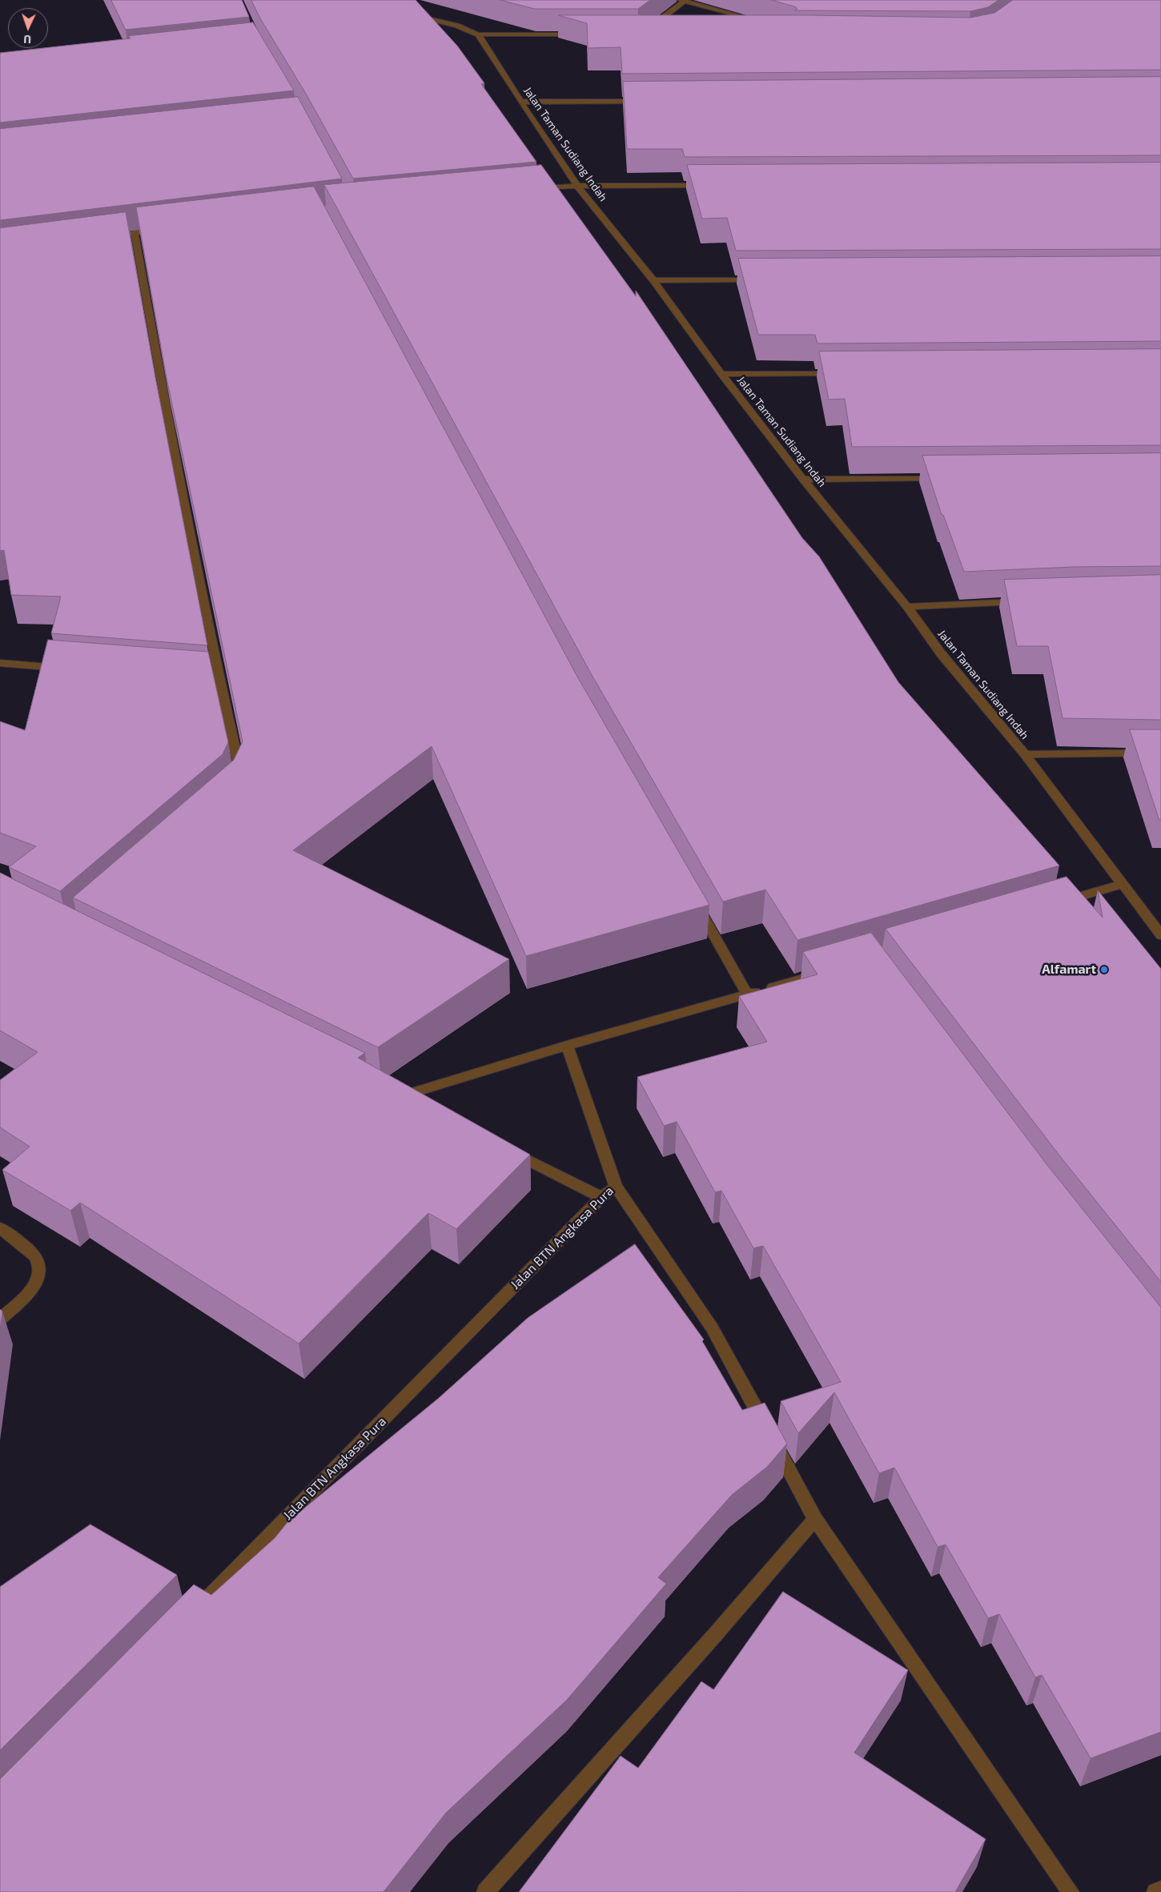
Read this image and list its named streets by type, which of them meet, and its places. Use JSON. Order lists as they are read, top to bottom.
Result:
{
  "streets": {
    "street": ["Jalan Taman Sudiang Indah", "Jalan BTN Angkasa Pura"]
  },
  "places": ["Alfamart"],
  "north": "bottom"
}
